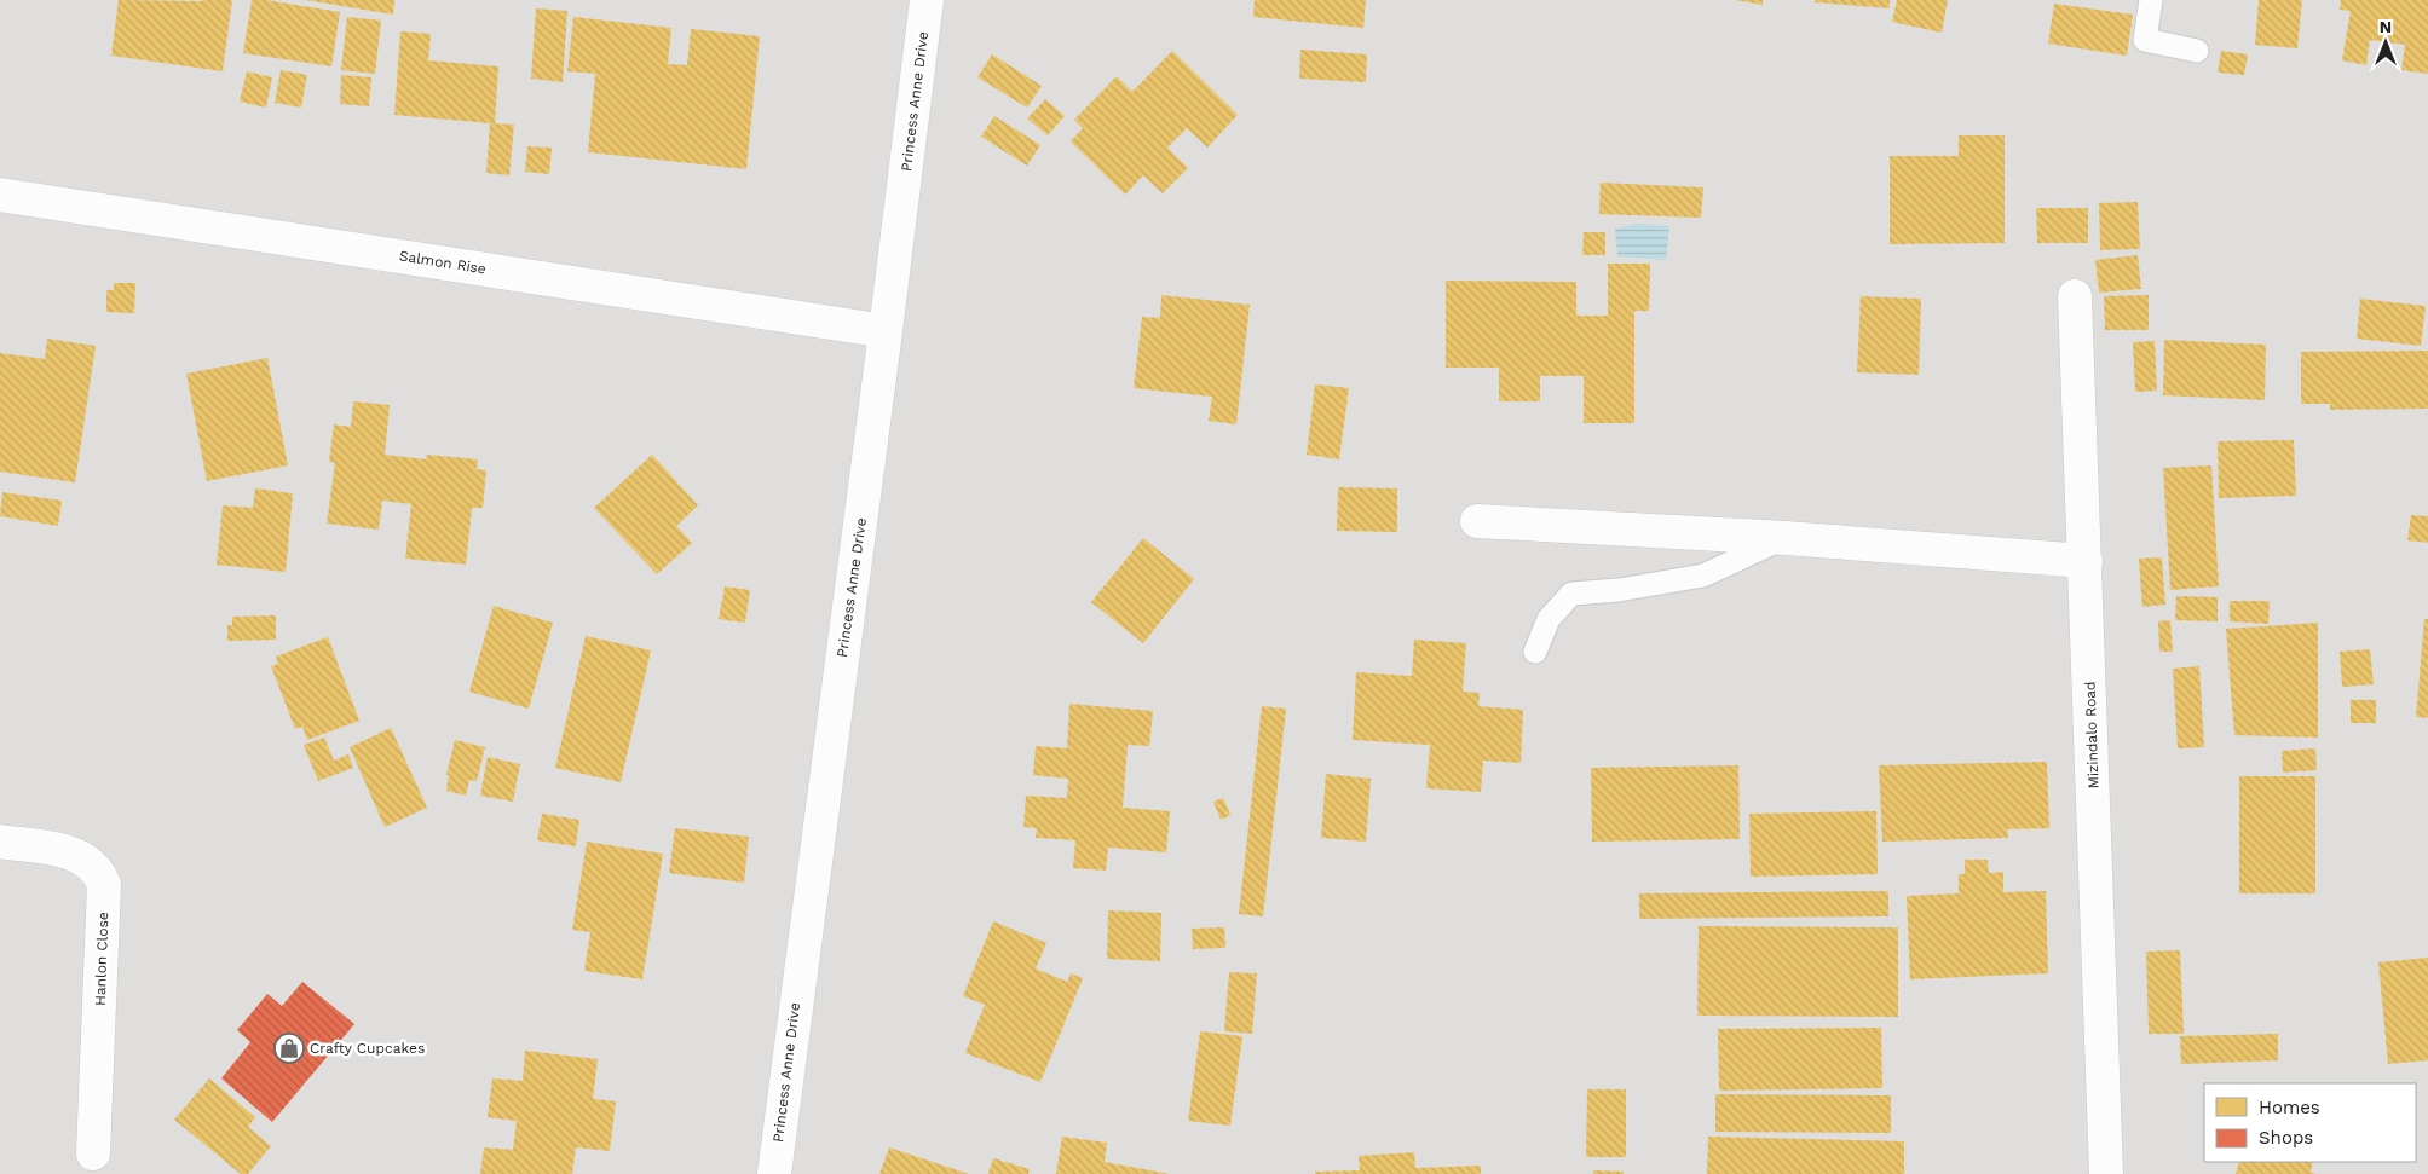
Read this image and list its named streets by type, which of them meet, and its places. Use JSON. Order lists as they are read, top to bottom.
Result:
{
  "streets": {
    "street": [
      "Princess Anne Drive",
      "Salmon Rise",
      "Mizindalo Road",
      "Hanlon Close"
    ]
  },
  "crossings": [
    ["Princess Anne Drive", "Salmon Rise"]
  ],
  "places": {
    "shop": ["Crafty Cupcakes"]
  },
  "legend": ["Homes", "Shops"],
  "north": "top"
}
